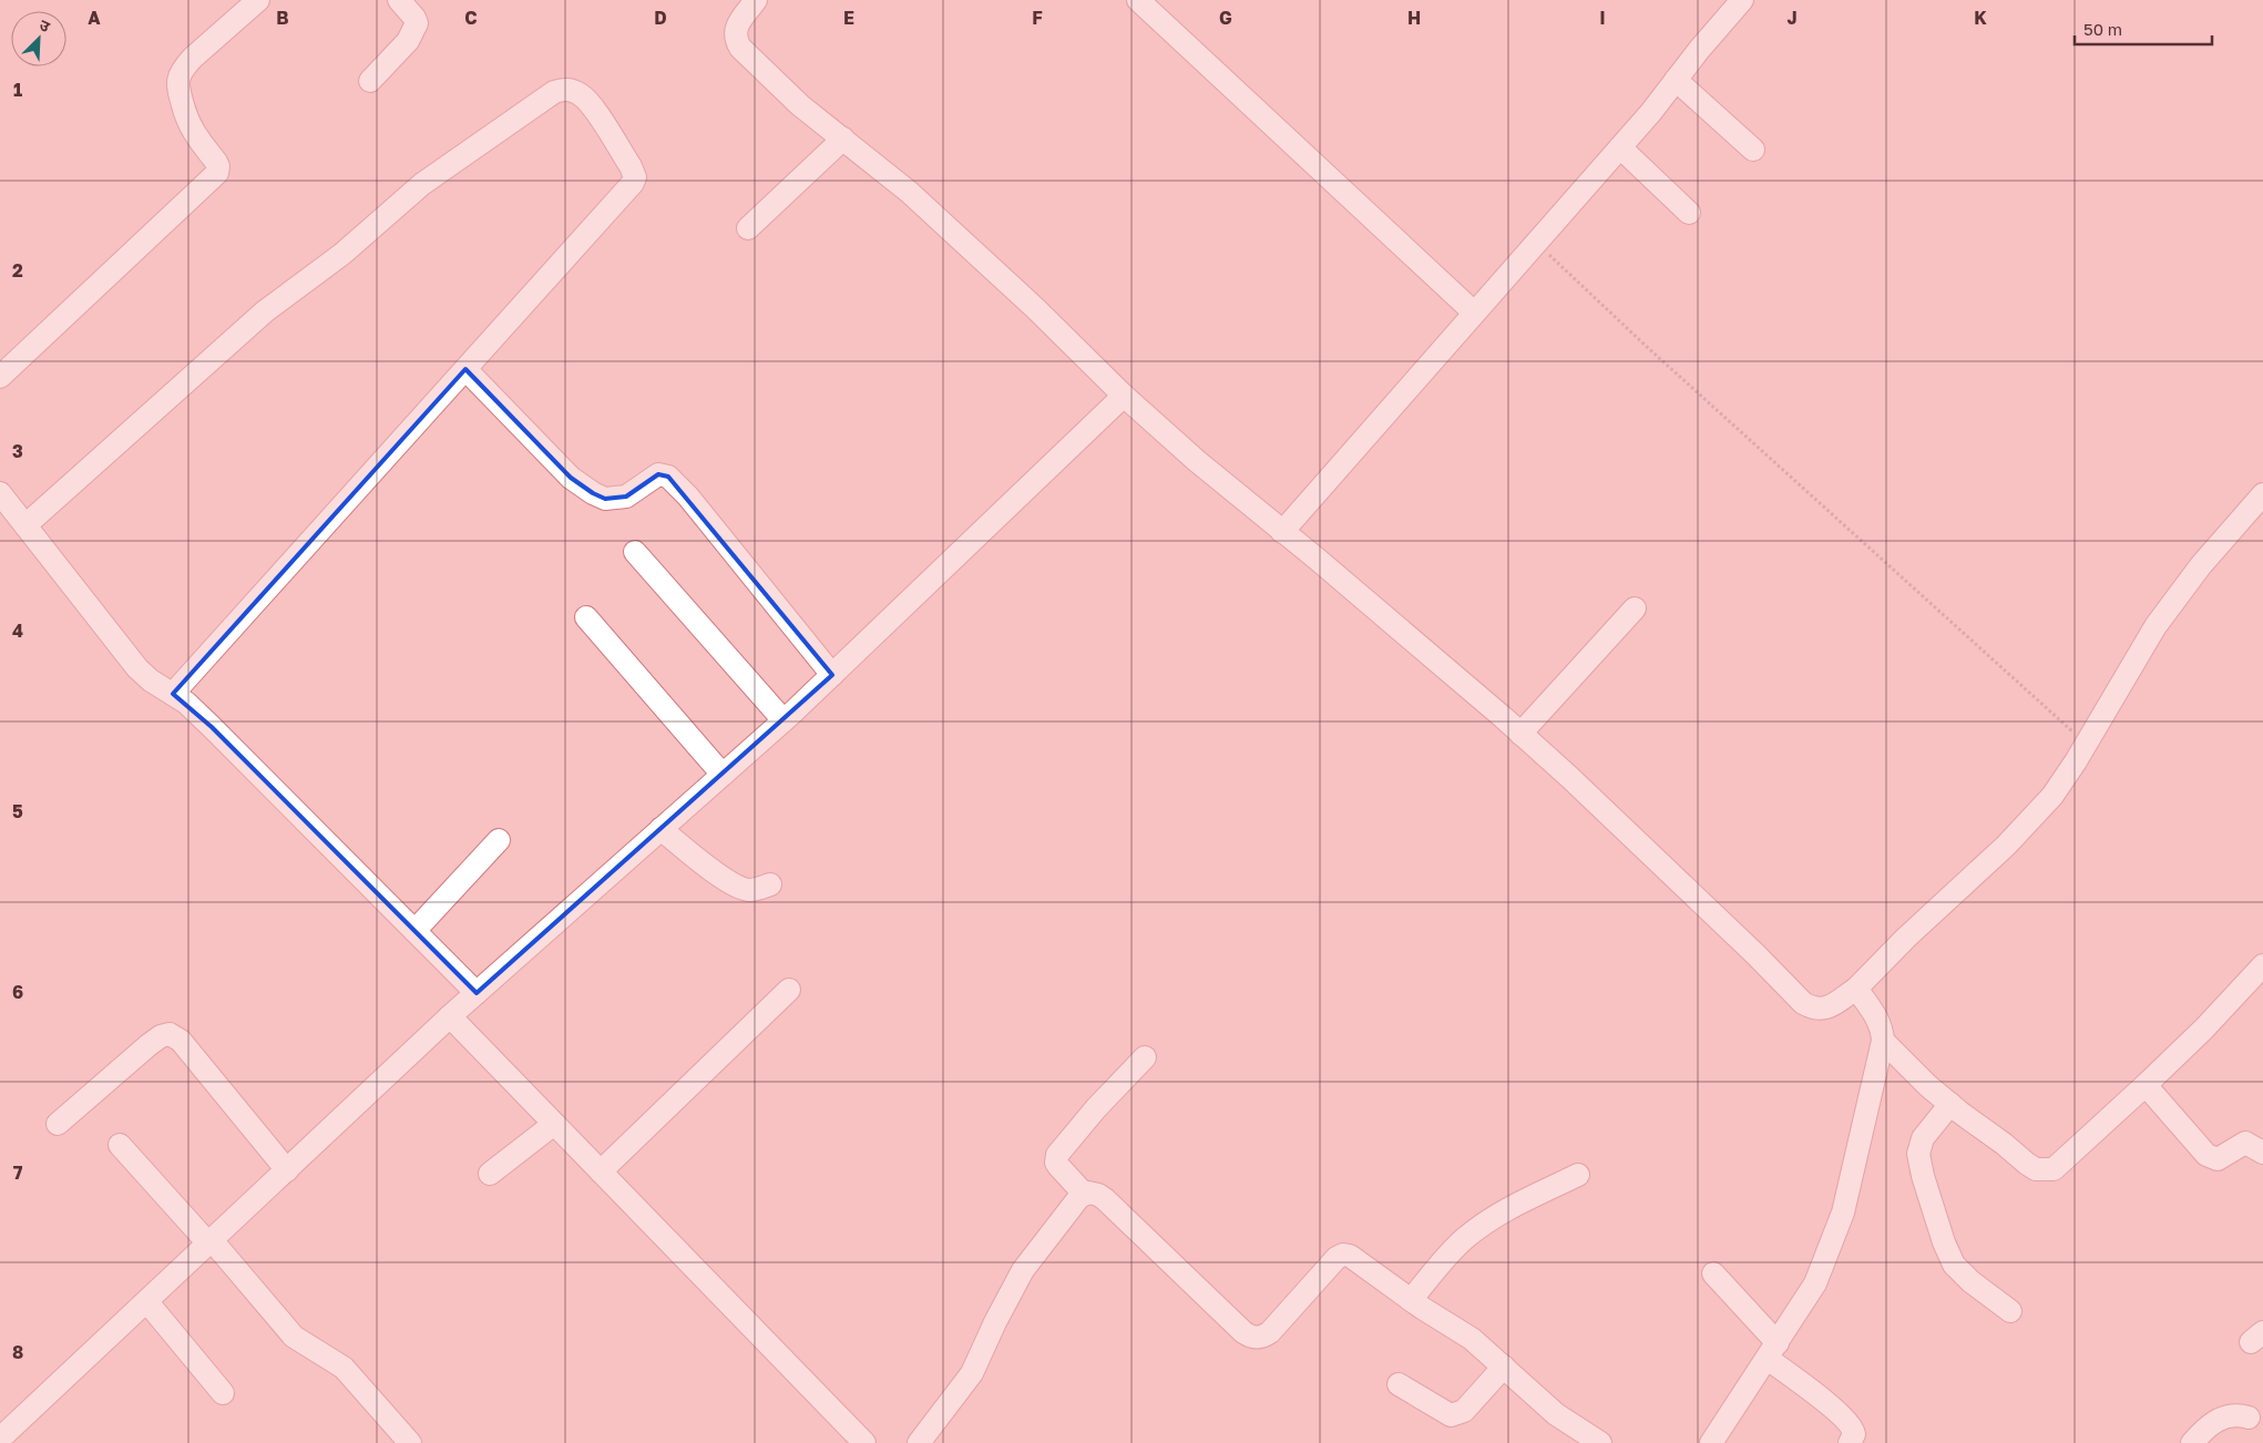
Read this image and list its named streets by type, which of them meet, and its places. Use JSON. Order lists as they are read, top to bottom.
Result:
{
  "scale_bar": "50 m",
  "north": "top right",
  "grid": {
    "columns": [
      "A",
      "B",
      "C",
      "D",
      "E",
      "F",
      "G",
      "H",
      "I",
      "J",
      "K"
    ],
    "rows": [
      "1",
      "2",
      "3",
      "4",
      "5",
      "6",
      "7",
      "8"
    ]
  }
}
